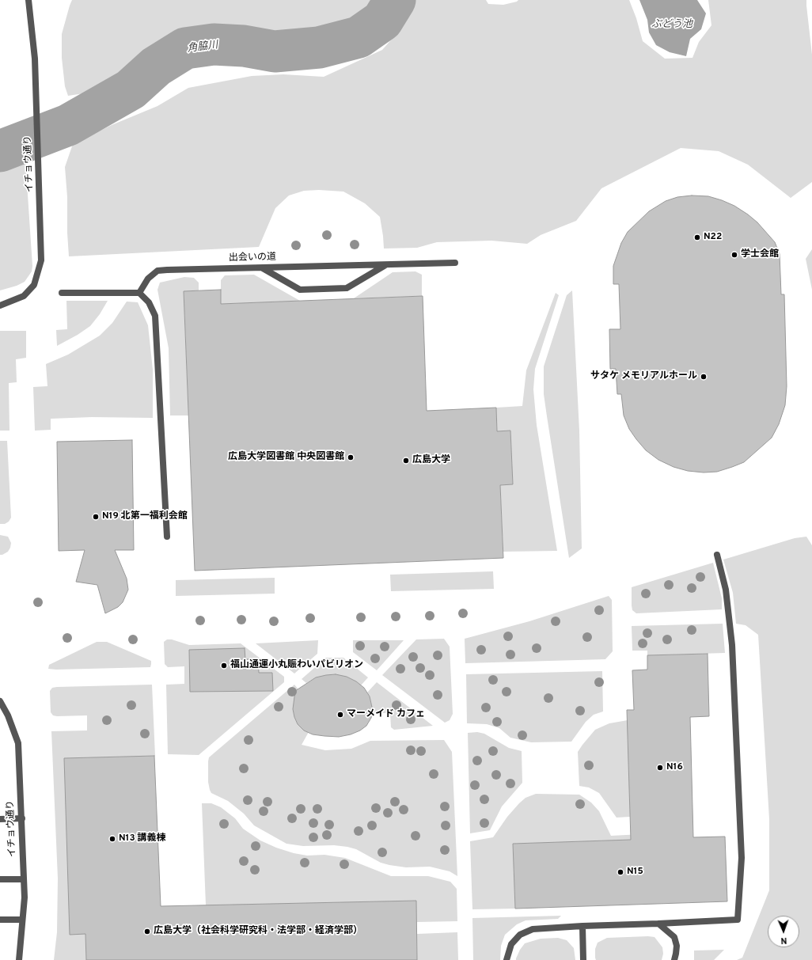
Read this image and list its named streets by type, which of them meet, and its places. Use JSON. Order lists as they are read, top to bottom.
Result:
{
  "streets": {
    "lane": ["イチョウ通り", "出会いの道"]
  },
  "water": ["ぶどう池", "角脇川"],
  "places": [
    "N22",
    "学士会館",
    "サタケ メモリアルホール",
    "広島大学図書館 中央図書館",
    "広島大学",
    "N19 北第一福利会館",
    "福山通運小丸賑わいパビリオン",
    "マーメイド カフェ",
    "N16",
    "N13 講義棟",
    "N15",
    "広島大学（社会科学研究科・法学部・経済学部）"
  ],
  "north": "bottom"
}
